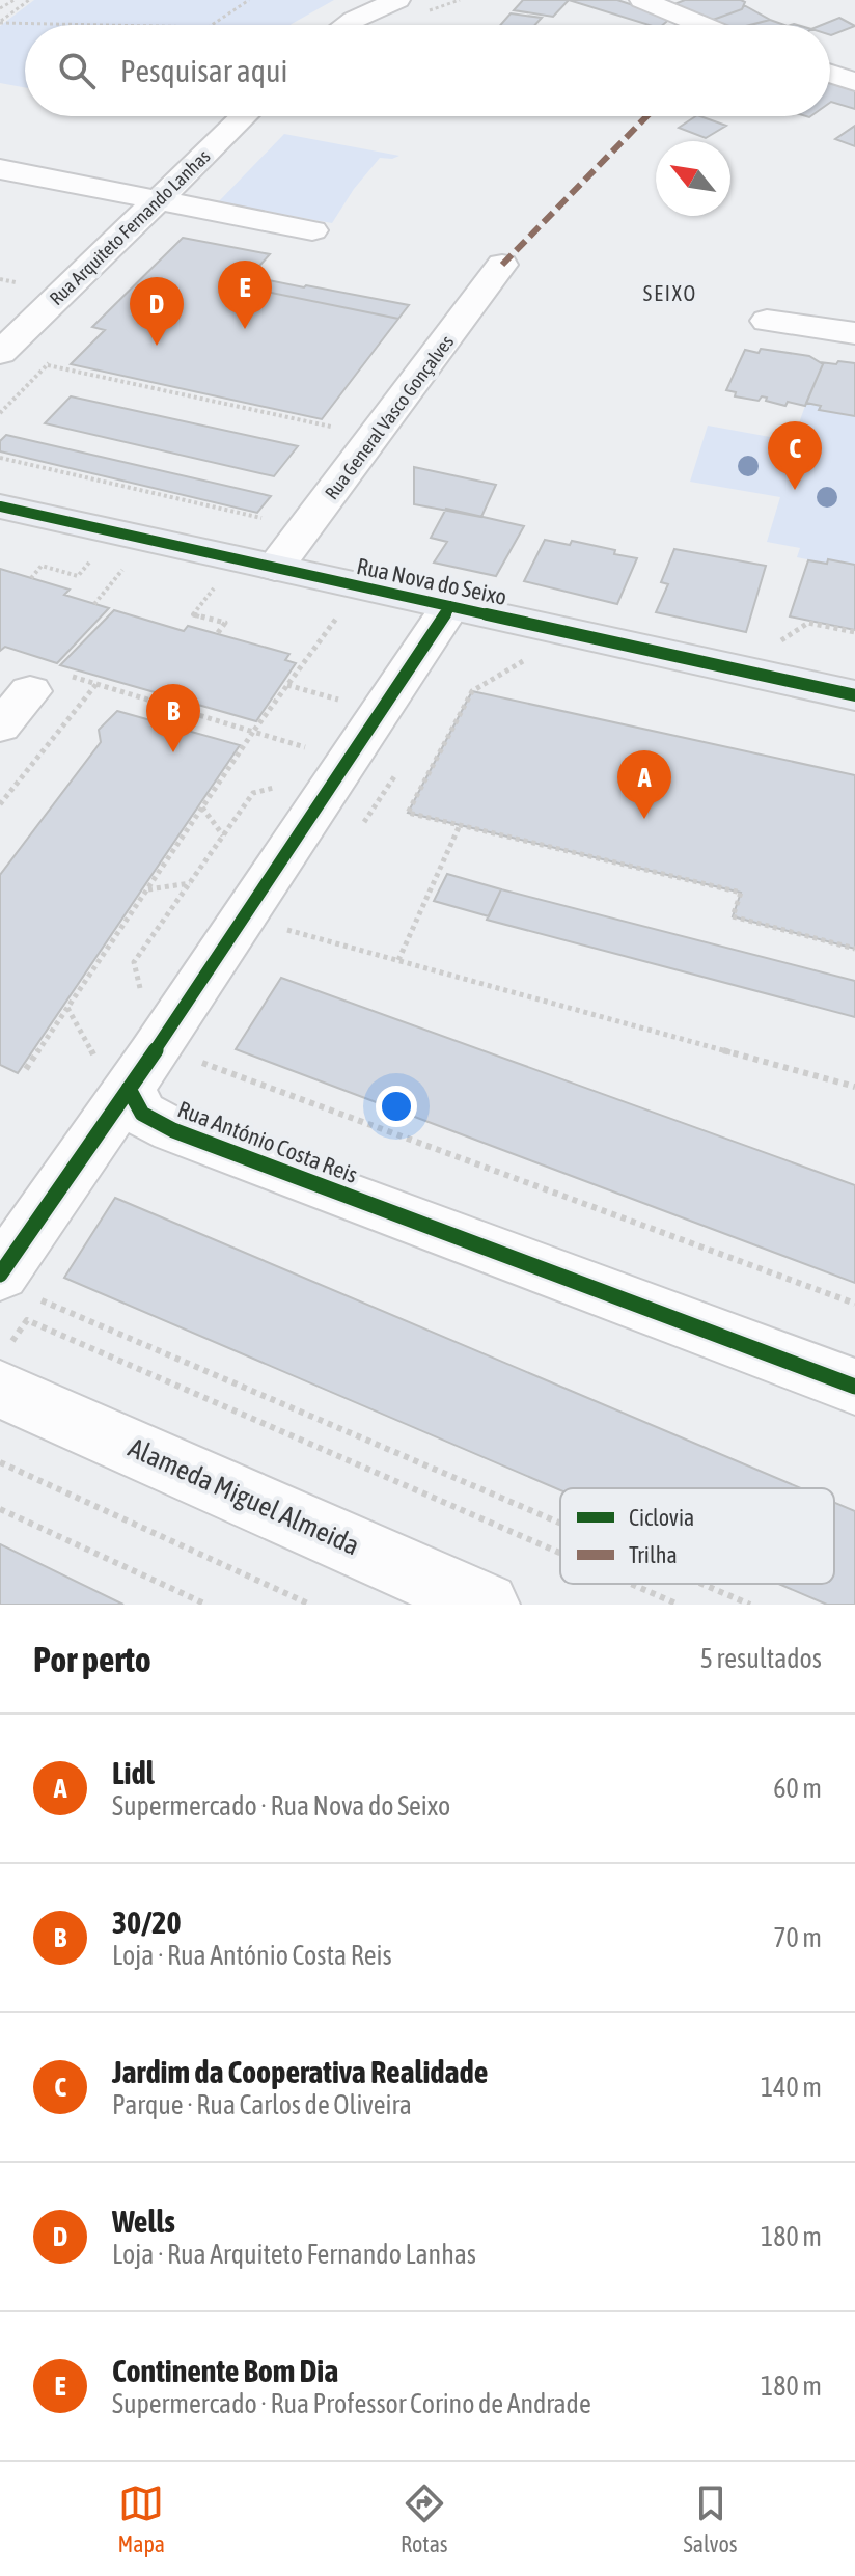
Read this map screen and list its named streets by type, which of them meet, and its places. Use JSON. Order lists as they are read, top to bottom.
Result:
{
  "streets": {
    "main road": ["Rua Nova do Seixo"],
    "street": [
      "Rua Arquiteto Fernando Lanhas",
      "Rua General Vasco Gonçalves",
      "Rua António Costa Reis",
      "Alameda Miguel Almeida"
    ]
  },
  "crossings": [
    ["Rua General Vasco Gonçalves", "Rua Nova do Seixo"]
  ],
  "districts": ["SEIXO"],
  "legend": ["Ciclovia", "Trilha"],
  "north": "top left",
  "page": {
    "search": "Pesquisar aqui",
    "pins": [
      "E",
      "D",
      "C",
      "B",
      "A"
    ],
    "heading": ["Por perto", "5 resultados"],
    "list": [
      {
        "mark": "A",
        "name": "Lidl",
        "note": "Supermercado · Rua Nova do Seixo",
        "value": "60 m"
      },
      {
        "mark": "B",
        "name": "30/20",
        "note": "Loja · Rua António Costa Reis",
        "value": "70 m"
      },
      {
        "mark": "C",
        "name": "Jardim da Cooperativa Realidade",
        "note": "Parque · Rua Carlos de Oliveira",
        "value": "140 m"
      },
      {
        "mark": "D",
        "name": "Wells",
        "note": "Loja · Rua Arquiteto Fernando Lanhas",
        "value": "180 m"
      },
      {
        "mark": "E",
        "name": "Continente Bom Dia",
        "note": "Supermercado · Rua Professor Corino de Andrade",
        "value": "180 m"
      }
    ],
    "nav": ["Mapa", "Rotas", "Salvos"]
  }
}
